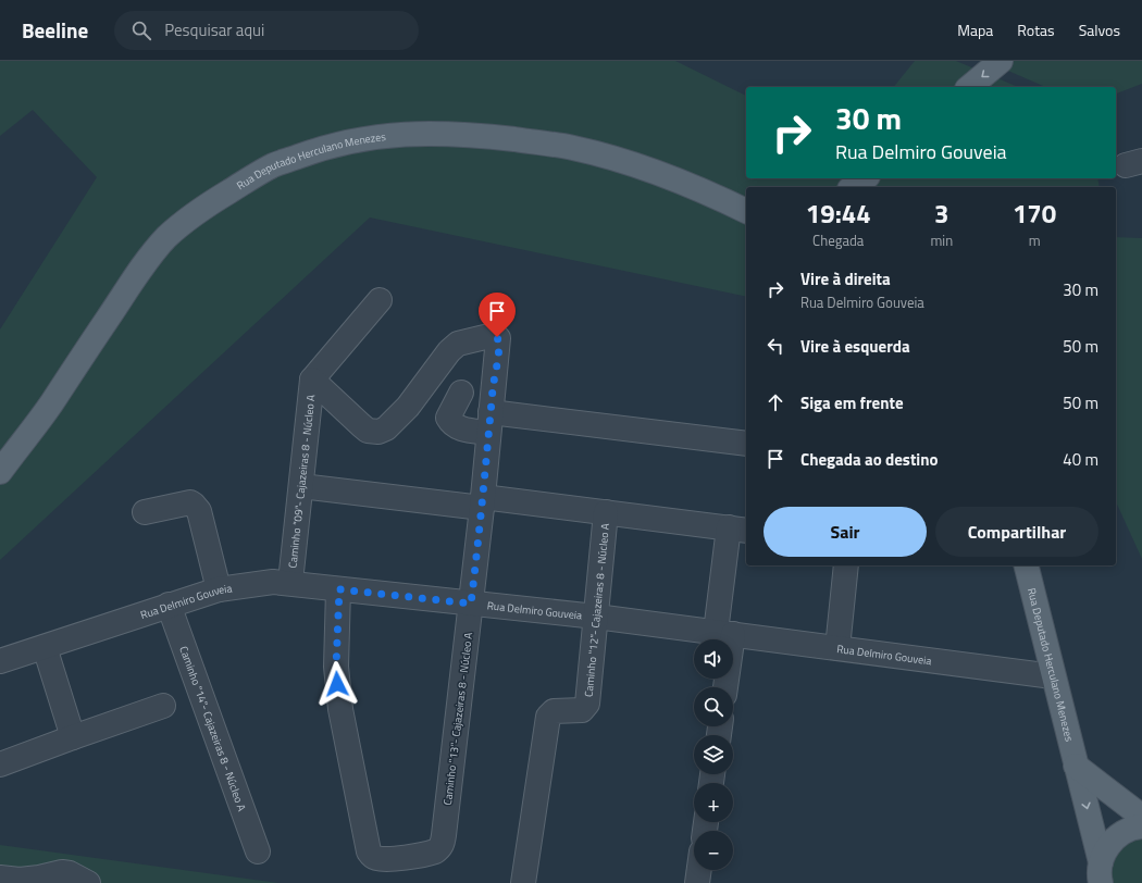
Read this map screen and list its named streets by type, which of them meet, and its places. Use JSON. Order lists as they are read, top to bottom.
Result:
{
  "streets": {
    "main road": ["Rua Deputado Herculano Menezes"],
    "street": [
      "Caminho \"09\"- Cajazeiras 8 - Núcleo A",
      "Rua Delmiro Gouveia",
      "Caminho \"12\"- Cajazeiras 8 - Núcleo A",
      "Caminho \"13\"- Cajazeiras 8 - Núcleo A",
      "Caminho \"14\"- Cajazeiras 8 - Núcleo A"
    ]
  },
  "crossings": [
    ["Rua Deputado Herculano Menezes", "Rua Delmiro Gouveia"],
    ["Caminho \"09\"- Cajazeiras 8 - Núcleo A", "Rua Delmiro Gouveia"],
    ["Caminho \"09\"- Cajazeiras 8 - Núcleo A", "Caminho \"13\"- Cajazeiras 8 - Núcleo A"],
    ["Rua Delmiro Gouveia", "Caminho \"12\"- Cajazeiras 8 - Núcleo A"],
    ["Rua Delmiro Gouveia", "Caminho \"13\"- Cajazeiras 8 - Núcleo A"],
    ["Rua Delmiro Gouveia", "Caminho \"14\"- Cajazeiras 8 - Núcleo A"]
  ],
  "page": {
    "header": "Beeline",
    "search": "Pesquisar aqui",
    "nav": ["Mapa", "Rotas", "Salvos"],
    "turn": ["30 m", "Rua Delmiro Gouveia"],
    "eta": [
      "19:44",
      "Chegada",
      "3",
      "min",
      "170",
      "m"
    ],
    "list": [
      {
        "name": "Vire à direita",
        "note": "Rua Delmiro Gouveia",
        "value": "30 m"
      },
      {
        "name": "Vire à esquerda",
        "value": "50 m"
      },
      {
        "name": "Siga em frente",
        "value": "50 m"
      },
      {
        "name": "Chegada ao destino",
        "value": "40 m"
      }
    ],
    "buttons": ["Sair", "Compartilhar"],
    "map_buttons": ["+", "−"]
  }
}
